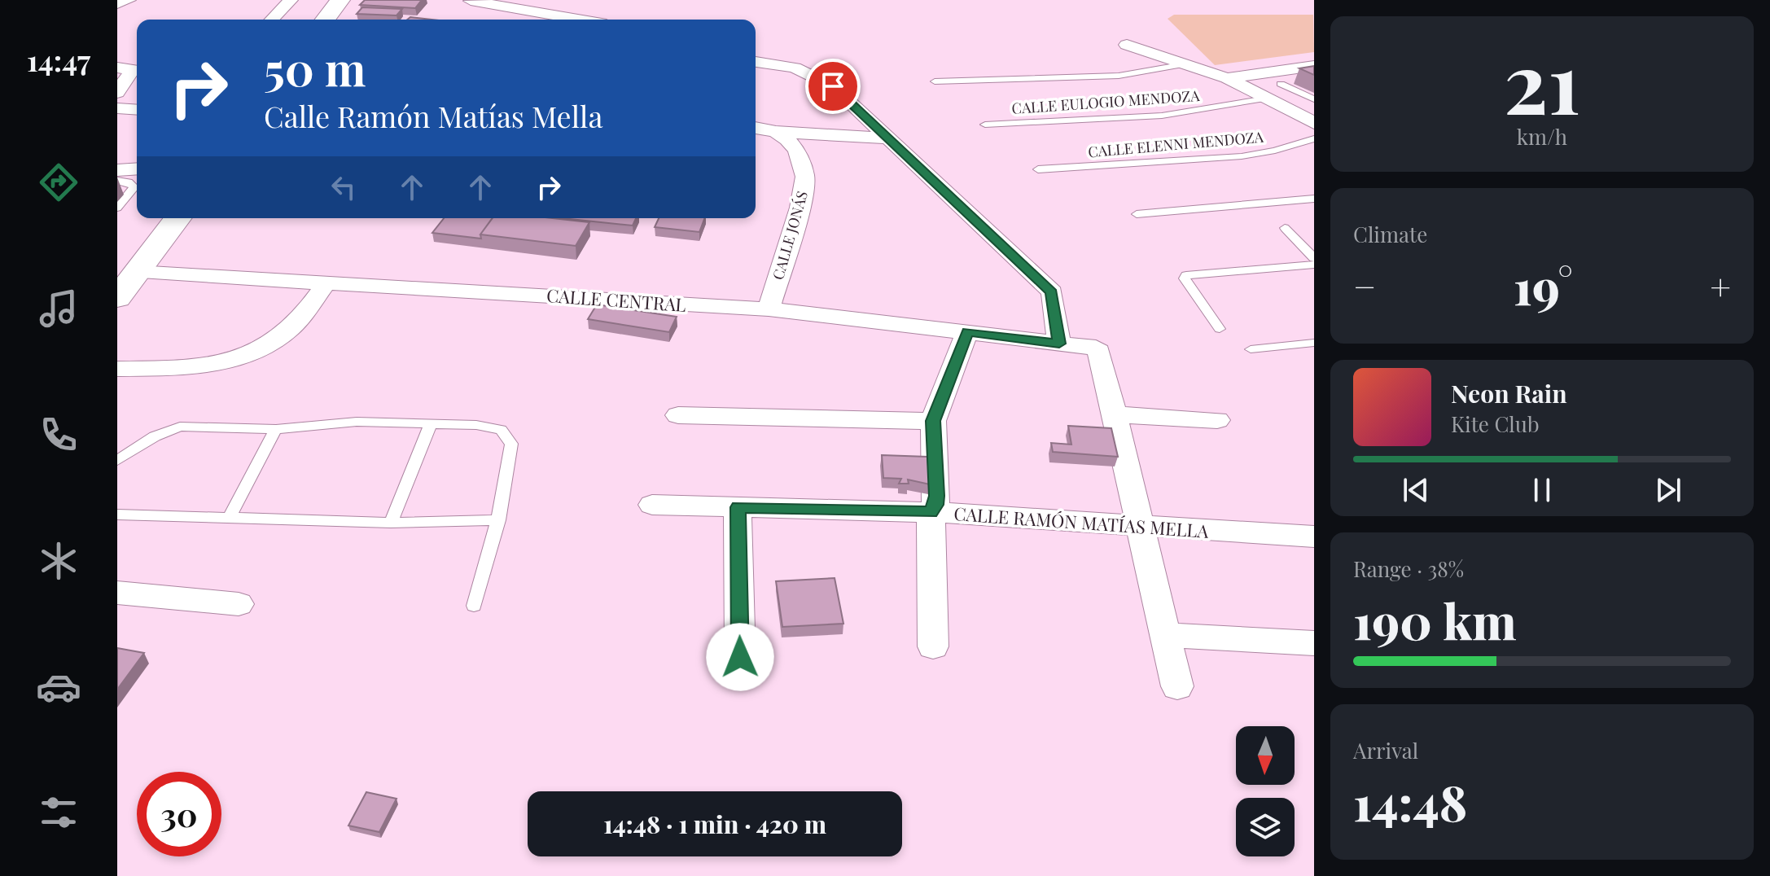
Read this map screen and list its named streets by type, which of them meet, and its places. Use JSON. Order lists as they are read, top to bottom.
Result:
{
  "streets": {
    "street": ["CALLE JONÁS", "CALLE CENTRAL", "CALLE RAMÓN MATÍAS MELLA"],
    "lane": ["CALLE EULOGIO MENDOZA", "CALLE ELENNI MENDOZA"]
  },
  "crossings": [
    ["CALLE JONÁS", "CALLE CENTRAL"]
  ],
  "north": "bottom",
  "page": {
    "tabs": "14:47",
    "tile": [
      ["21", "km/h"],
      "Climate",
      ["Range · 38%", "190 km"],
      ["Arrival", "14:48"]
    ],
    "turn": ["50 m", "Calle Ramón Matías Mella"],
    "heat": ["−", "19°", "+"],
    "song": ["Neon Rain", "Kite Club"],
    "limit": "30",
    "trip": "14:48 · 1 min · 420 m"
  }
}
